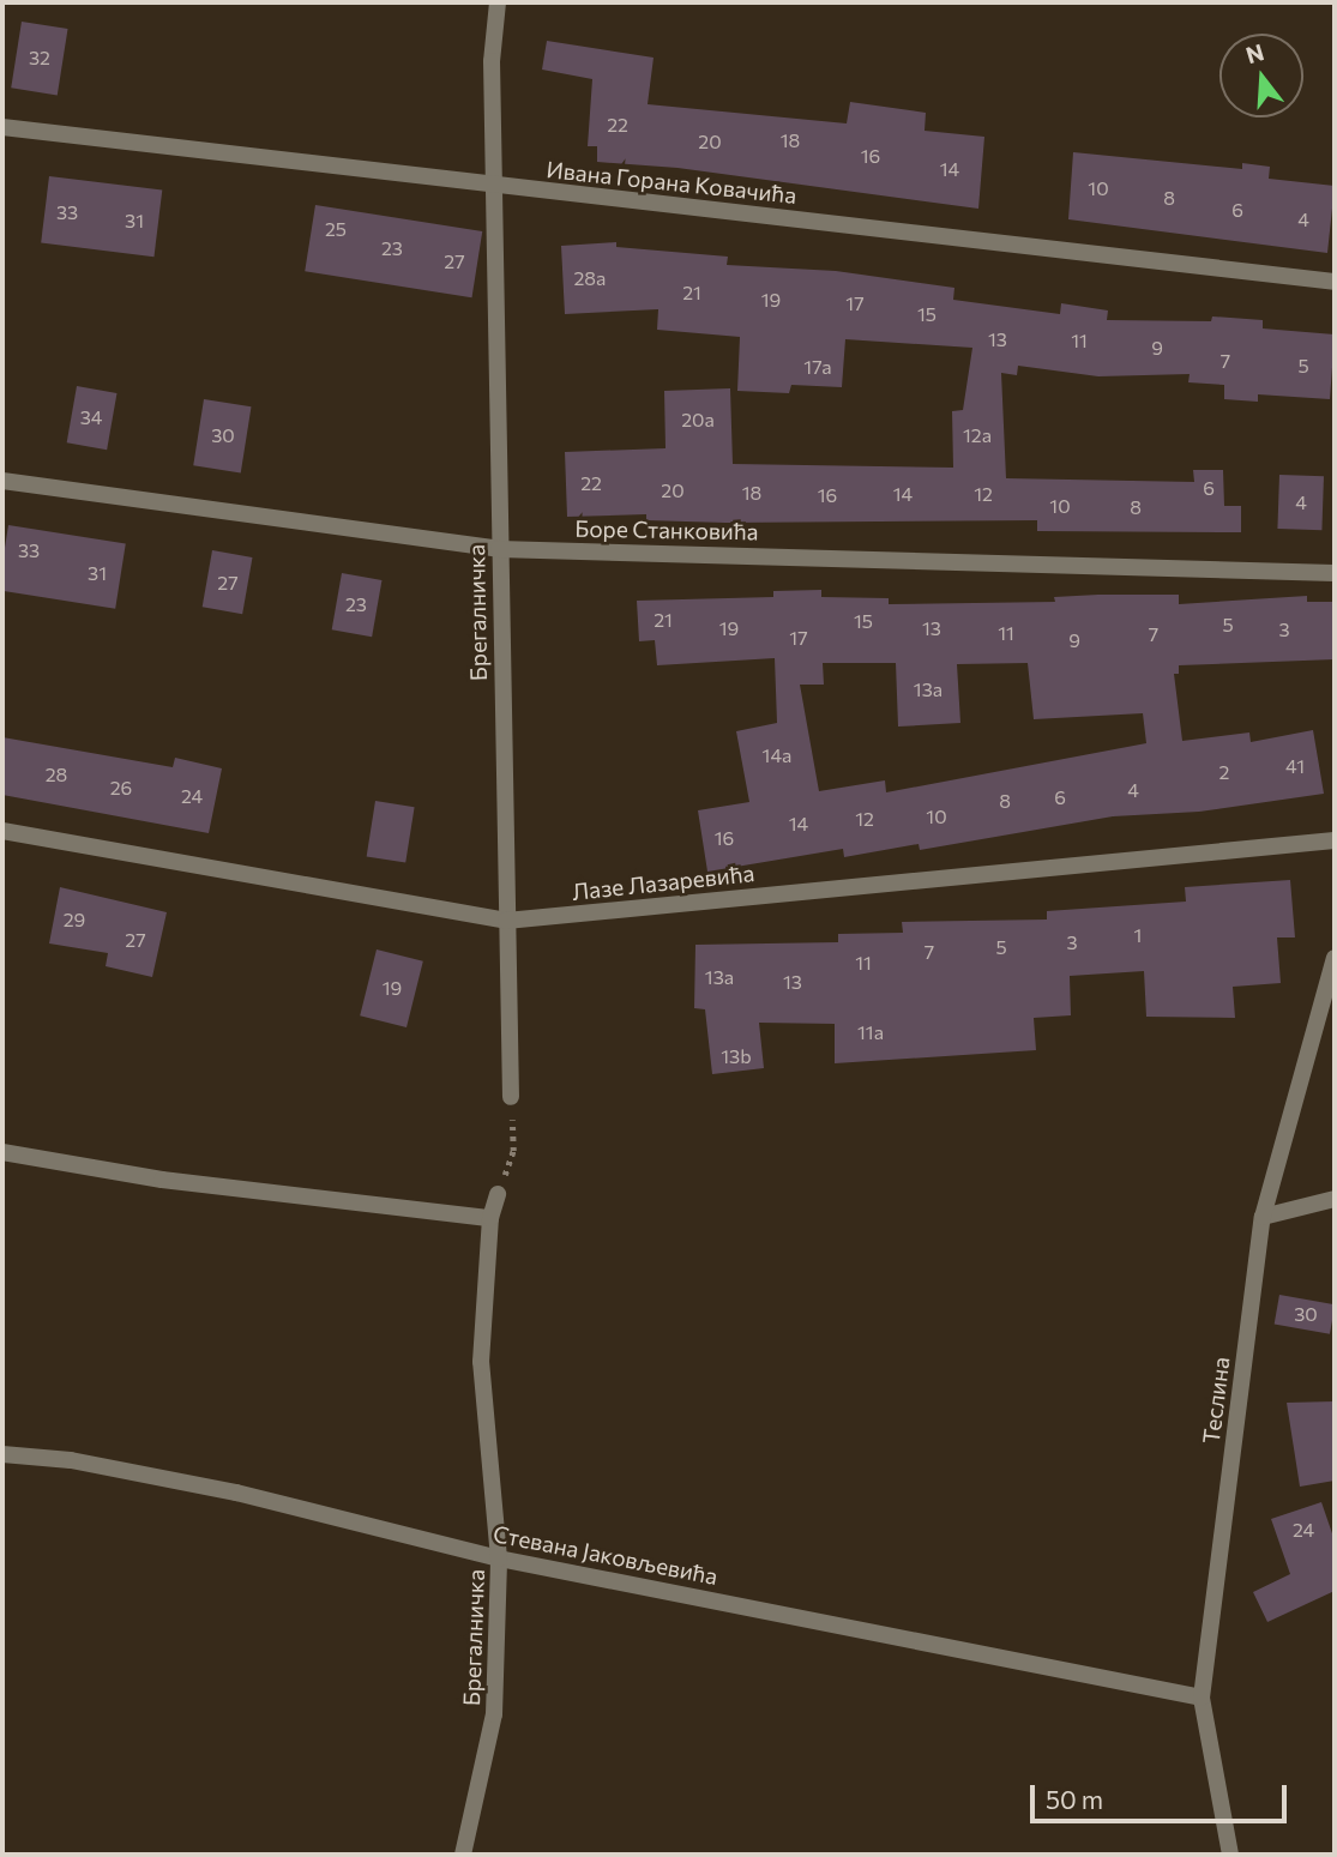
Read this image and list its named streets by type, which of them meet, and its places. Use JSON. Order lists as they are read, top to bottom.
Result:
{
  "streets": {
    "street": [
      "Ивана Горана Ковачића",
      "Боре Станковића",
      "Брегалничка",
      "Лазе Лазаревића",
      "Теслина",
      "Стевана Јаковљевића"
    ]
  },
  "crossings": [
    ["Ивана Горана Ковачића", "Брегалничка"],
    ["Боре Станковића", "Брегалничка"],
    ["Брегалничка", "Лазе Лазаревића"],
    ["Брегалничка", "Стевана Јаковљевића"],
    ["Теслина", "Стевана Јаковљевића"]
  ],
  "house_numbers": [
    "32",
    "22",
    "18",
    "20",
    "16",
    "14",
    "10",
    "8",
    "6",
    "33",
    "4",
    "31",
    "25",
    "23",
    "27",
    "28a",
    "21",
    "19",
    "17",
    "15",
    "13",
    "11",
    "9",
    "7",
    "5",
    "17a",
    "34",
    "20a",
    "30",
    "12a",
    "22",
    "6",
    "20",
    "18",
    "14",
    "12",
    "16",
    "4",
    "10",
    "8",
    "33",
    "31",
    "27",
    "23",
    "21",
    "15",
    "5",
    "19",
    "13",
    "3",
    "11",
    "7",
    "17",
    "9",
    "13a",
    "14a",
    "41",
    "2",
    "28",
    "26",
    "4",
    "24",
    "6",
    "8",
    "10",
    "12",
    "14",
    "16",
    "29",
    "1",
    "27",
    "3",
    "5",
    "7",
    "11",
    "13a",
    "13",
    "19",
    "11a",
    "13b",
    "30",
    "24"
  ],
  "scale_bar": "50 m",
  "north": "top"
}
